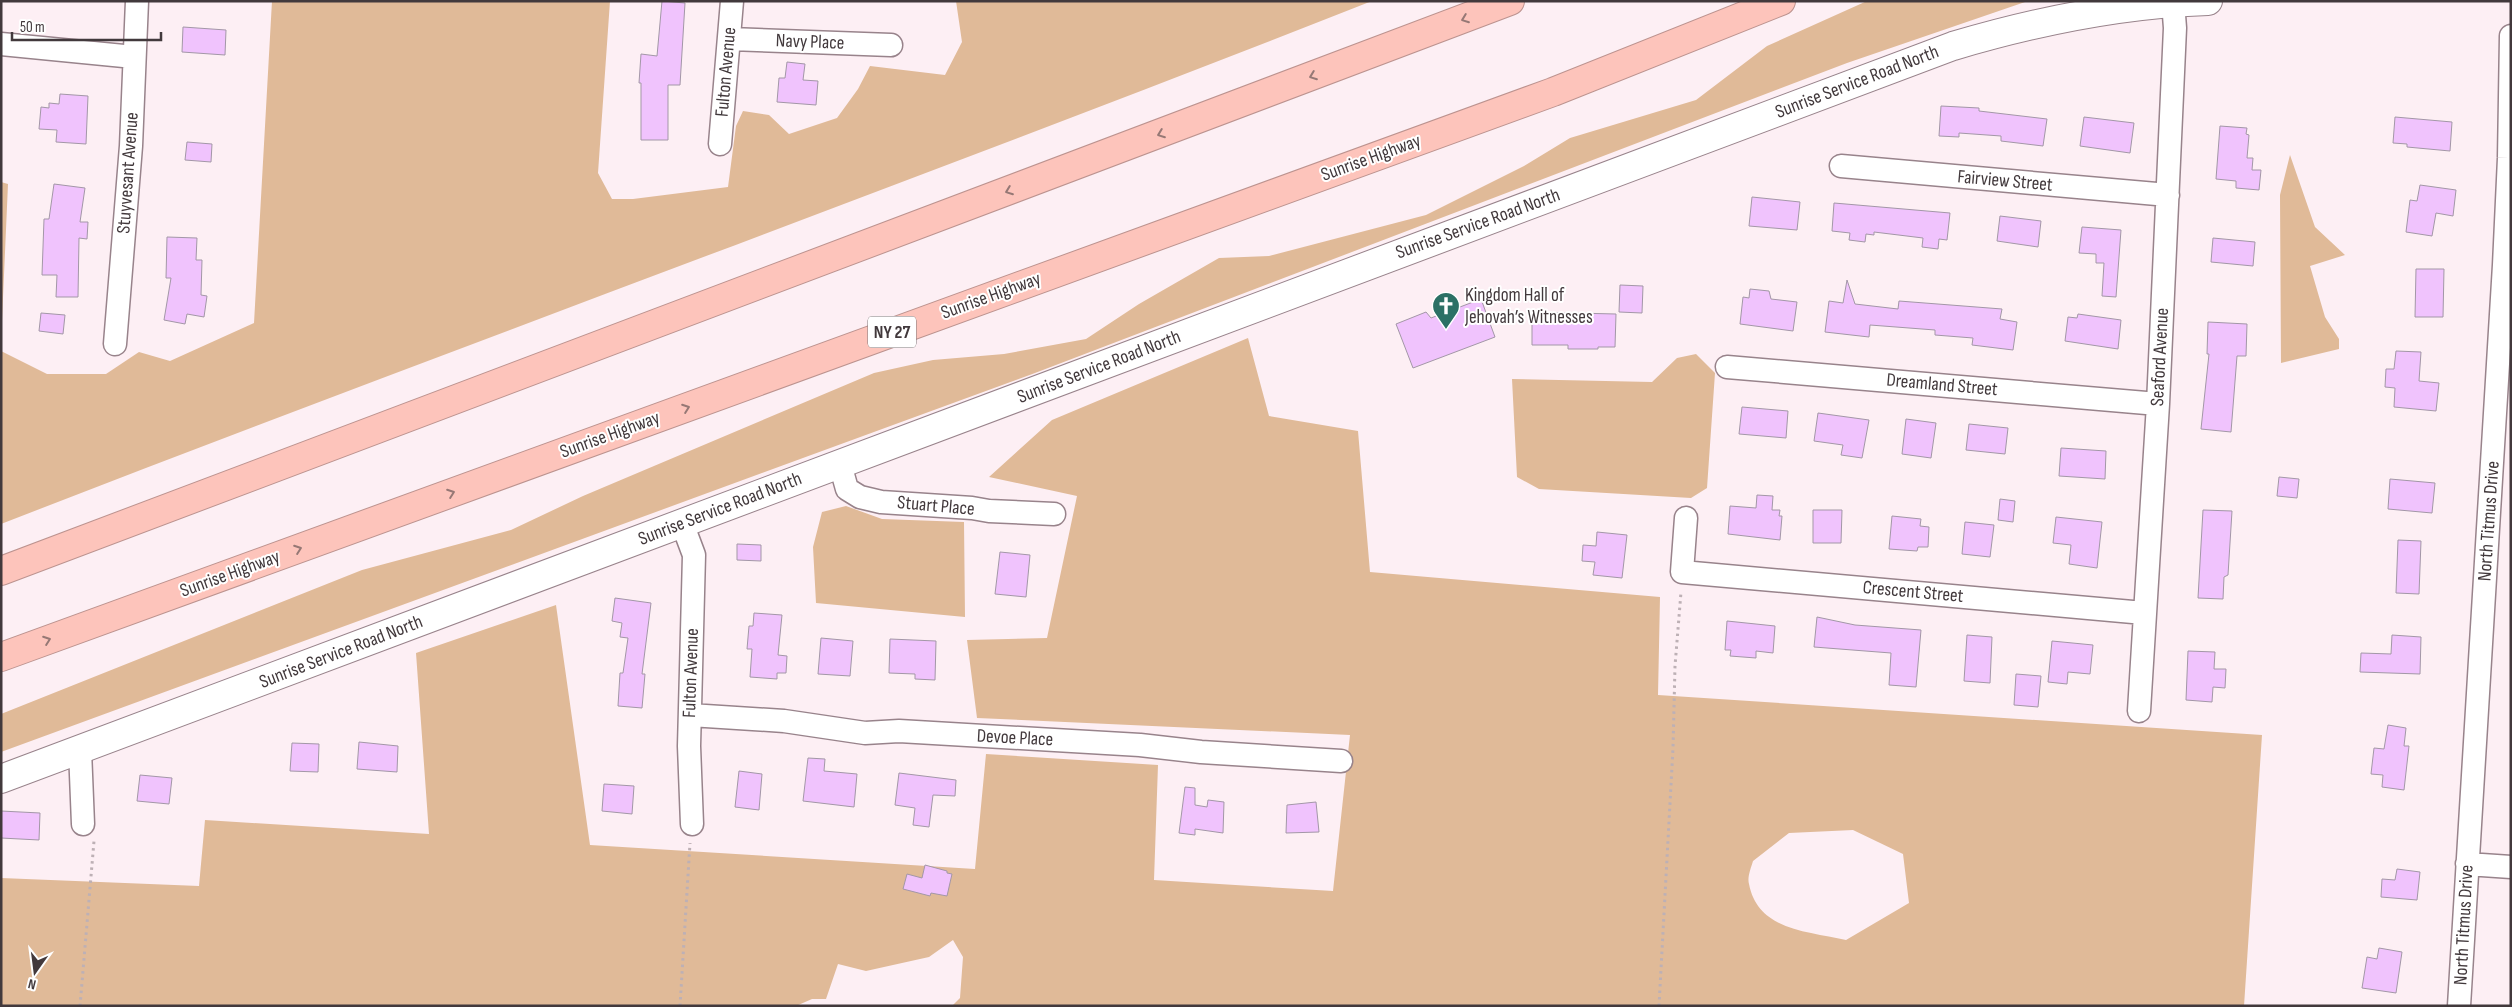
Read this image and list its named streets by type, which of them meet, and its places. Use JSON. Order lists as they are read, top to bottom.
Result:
{
  "streets": {
    "highway": ["Sunrise Highway", "NY 27"],
    "street": [
      "Navy Place",
      "Fulton Avenue",
      "Sunrise Service Road North",
      "Stuyvesant Avenue",
      "Fairview Street",
      "Seaford Avenue",
      "Dreamland Street",
      "Stuart Place",
      "North Titmus Drive",
      "Crescent Street",
      "Devoe Place"
    ]
  },
  "crossings": [
    ["Navy Place", "Fulton Avenue"],
    ["Fulton Avenue", "Sunrise Service Road North"],
    ["Fulton Avenue", "Devoe Place"],
    ["Sunrise Service Road North", "Seaford Avenue"],
    ["Sunrise Service Road North", "Stuart Place"],
    ["Fairview Street", "Seaford Avenue"],
    ["Seaford Avenue", "Dreamland Street"],
    ["Seaford Avenue", "Crescent Street"]
  ],
  "places": {
    "church": ["Kingdom Hall of Jehovah’s Witnesses"]
  },
  "scale_bar": "50 m",
  "north": "bottom"
}
